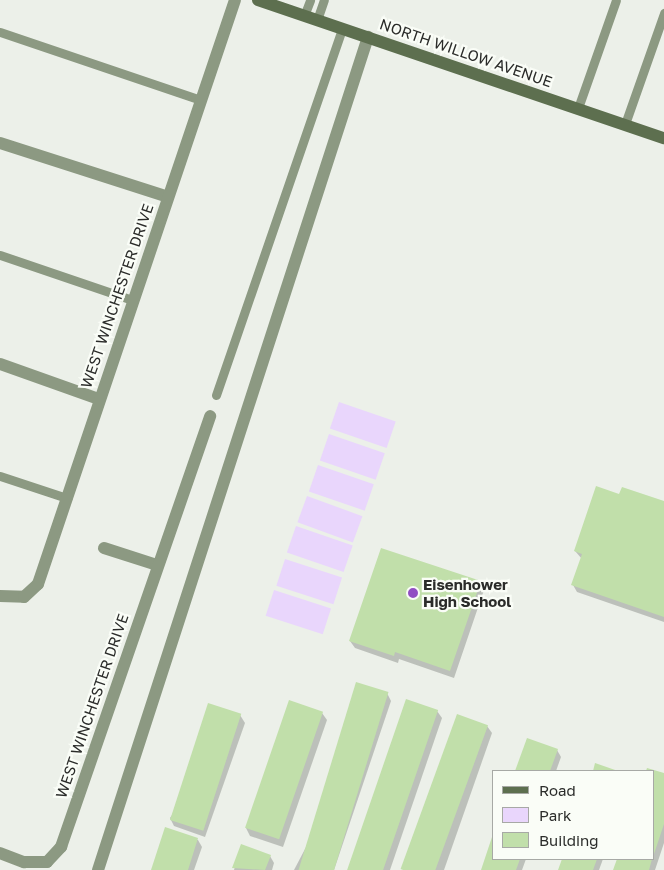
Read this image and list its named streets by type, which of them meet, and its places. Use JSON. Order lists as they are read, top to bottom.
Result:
{
  "streets": {
    "street": ["NORTH WILLOW AVENUE", "WEST WINCHESTER DRIVE"]
  },
  "places": ["Eisenhower High School"],
  "legend": ["Road", "Park", "Building"]
}
